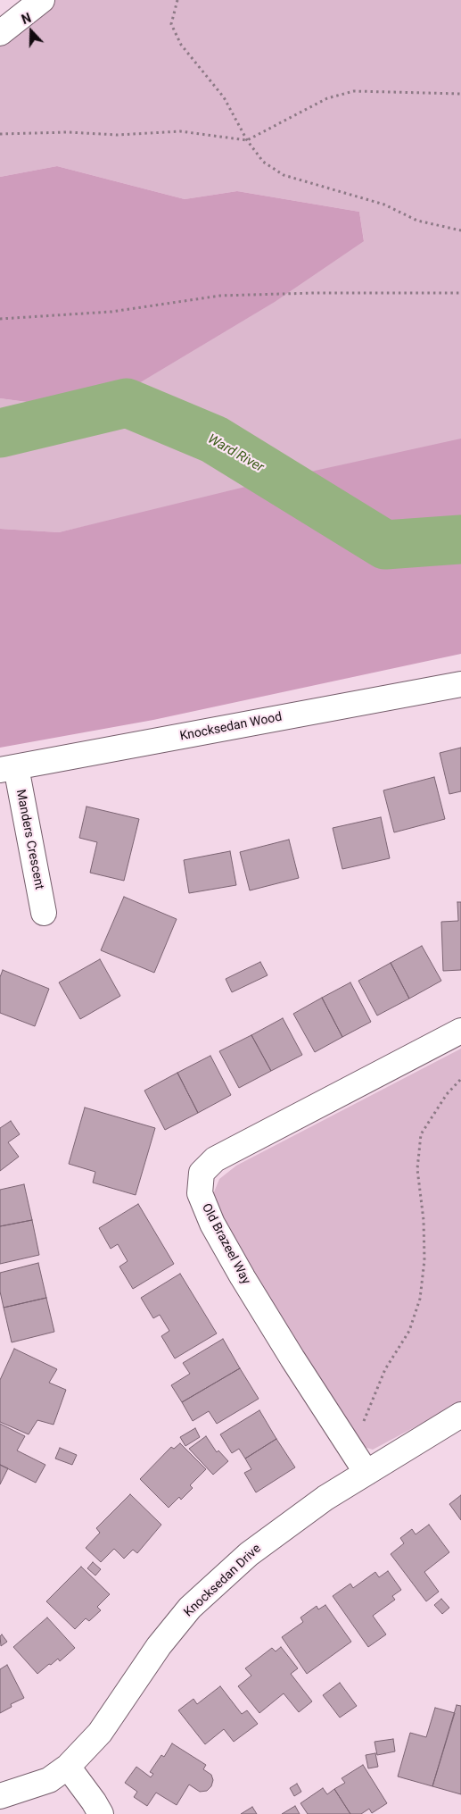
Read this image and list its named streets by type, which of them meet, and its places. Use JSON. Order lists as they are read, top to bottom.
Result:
{
  "streets": {
    "street": [
      "Knocksedan Wood",
      "Manders Crescent",
      "Old Brazeel Way",
      "Knocksedan Drive"
    ]
  },
  "crossings": [
    ["Knocksedan Wood", "Manders Crescent"],
    ["Old Brazeel Way", "Knocksedan Drive"]
  ],
  "water": ["Ward River"],
  "north": "top"
}
